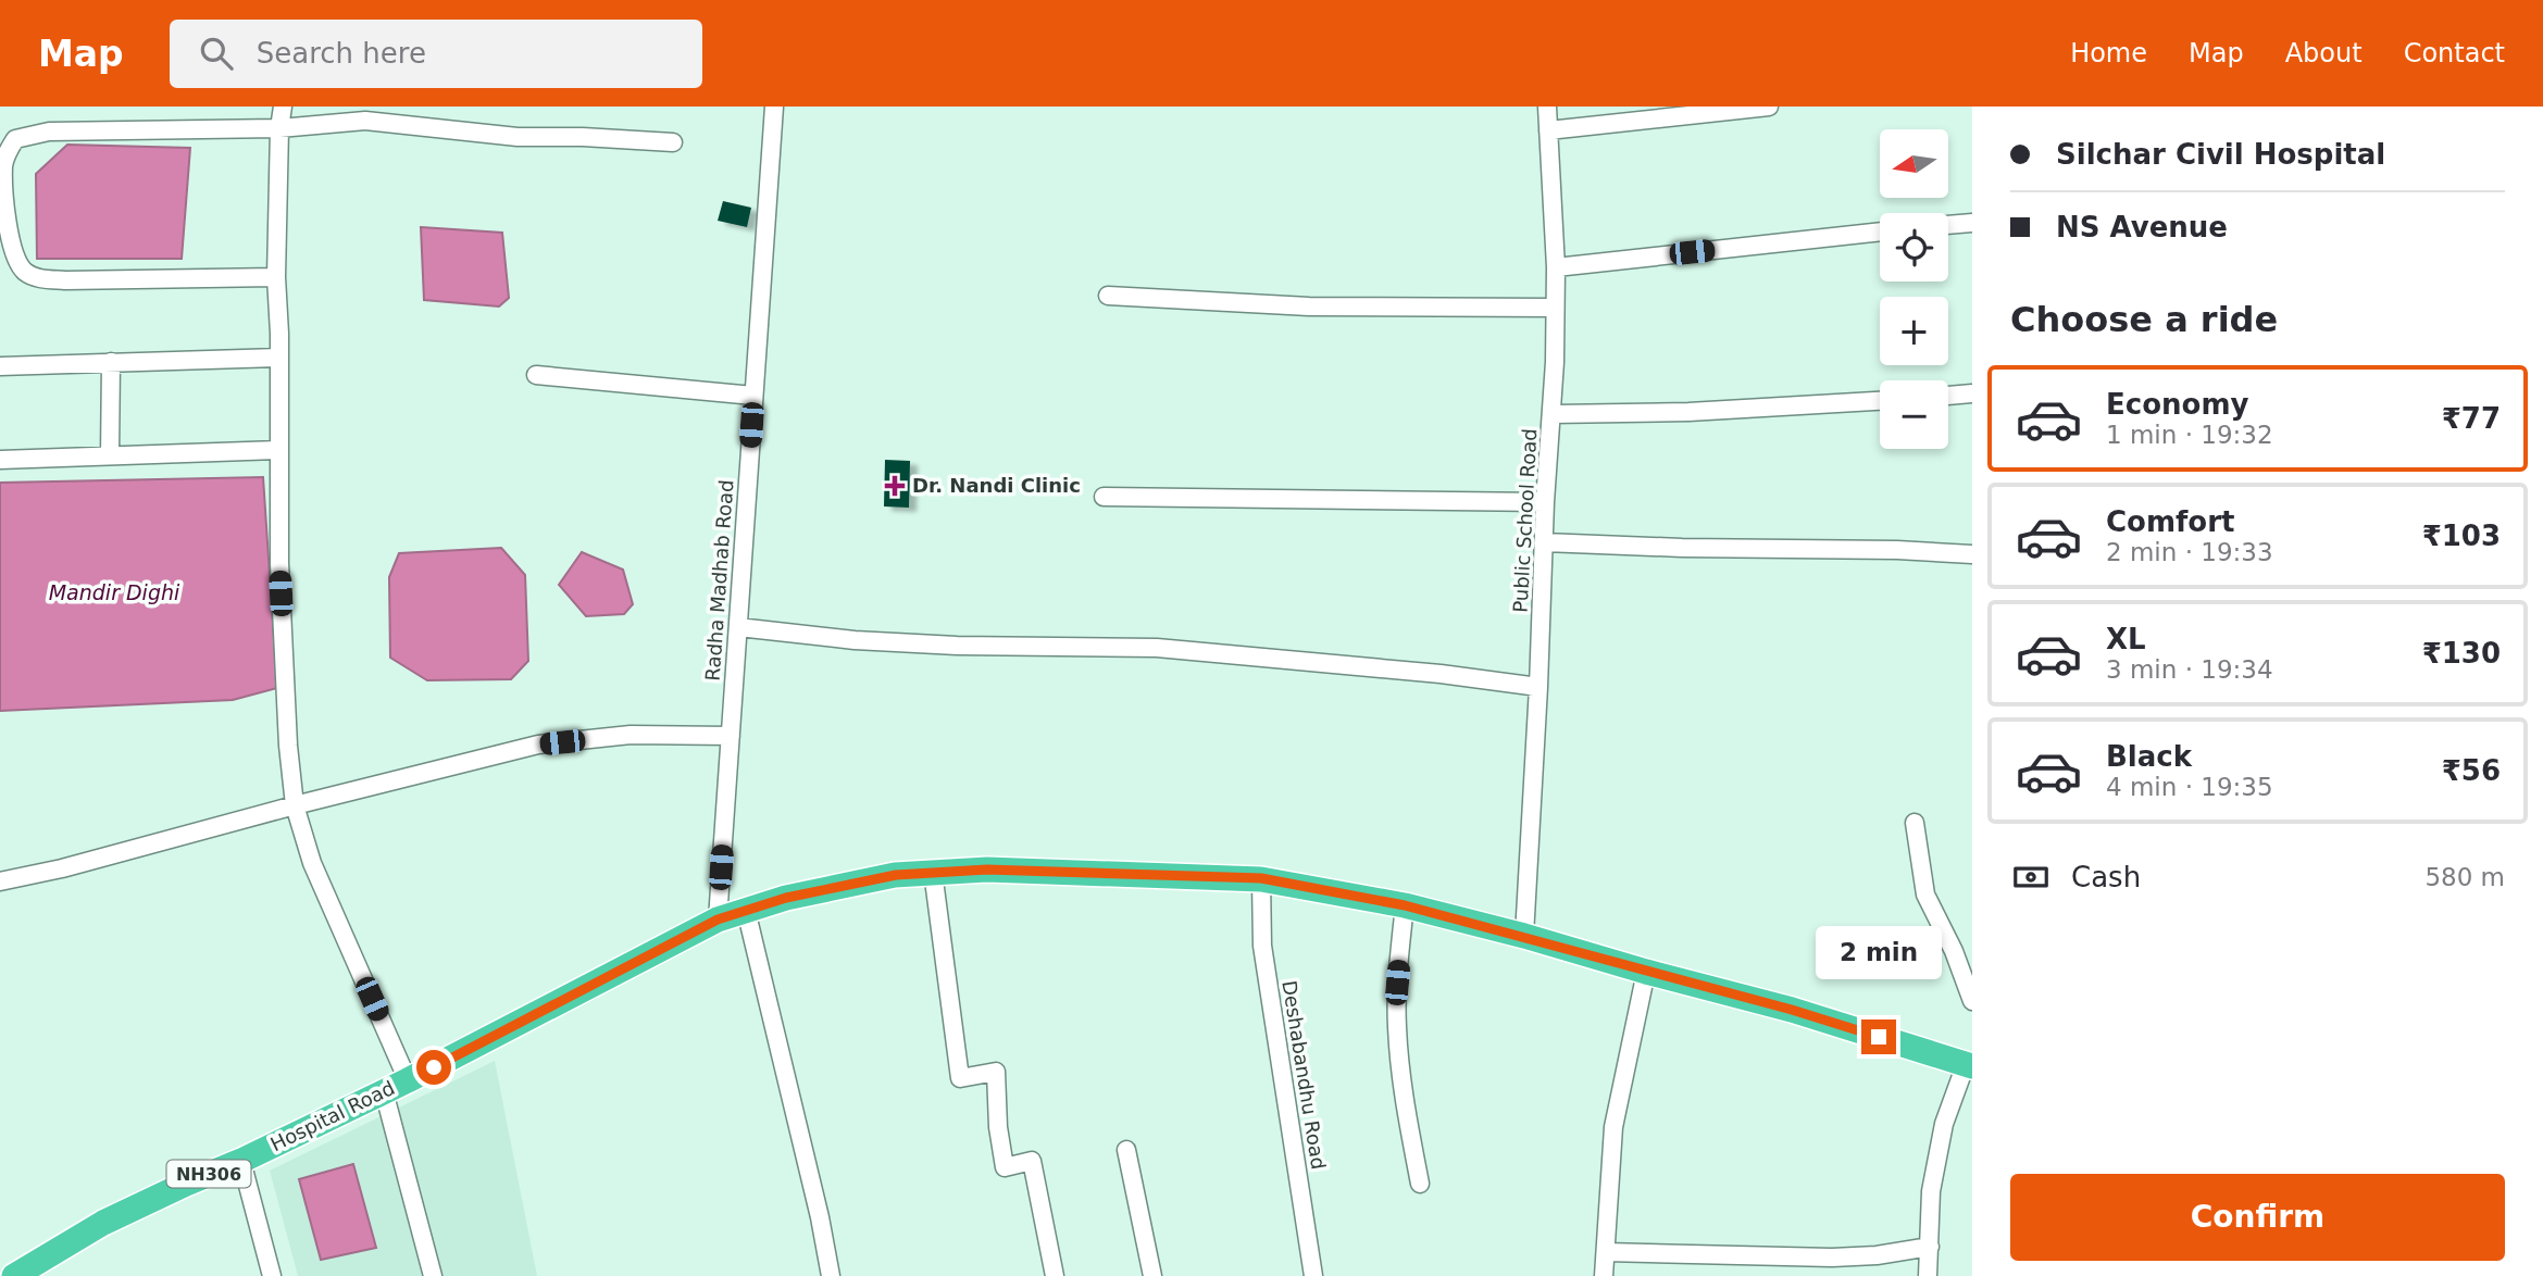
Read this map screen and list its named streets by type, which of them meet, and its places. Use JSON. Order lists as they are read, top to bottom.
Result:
{
  "streets": {
    "highway": ["Hospital Road", "NH306"],
    "street": ["Public School Road", "Radha Madhab Road", "Deshabandhu Road"]
  },
  "crossings": [
    ["Public School Road", "NH306"],
    ["Radha Madhab Road", "NH306"],
    ["Deshabandhu Road", "NH306"],
    ["Hospital Road", "NH306"]
  ],
  "water": ["Mandir Dighi"],
  "places": {
    "health": ["Dr. Nandi Clinic"]
  },
  "north": "left",
  "page": {
    "header": "Map",
    "search": "Search here",
    "nav": [
      "Home",
      "Map",
      "About",
      "Contact"
    ],
    "banner": ["Silchar Civil Hospital", "NS Avenue"],
    "map_buttons": ["+", "−"],
    "heading": "Choose a ride",
    "list": [
      {
        "name": "Economy",
        "note": "1 min · 19:32",
        "value": "₹77"
      },
      {
        "name": "Comfort",
        "note": "2 min · 19:33",
        "value": "₹103"
      },
      {
        "name": "XL",
        "note": "3 min · 19:34",
        "value": "₹130"
      },
      {
        "name": "Black",
        "note": "4 min · 19:35",
        "value": "₹56"
      }
    ],
    "pay": ["Cash", "580 m"],
    "bubble": "2 min",
    "buttons": "Confirm"
  }
}
